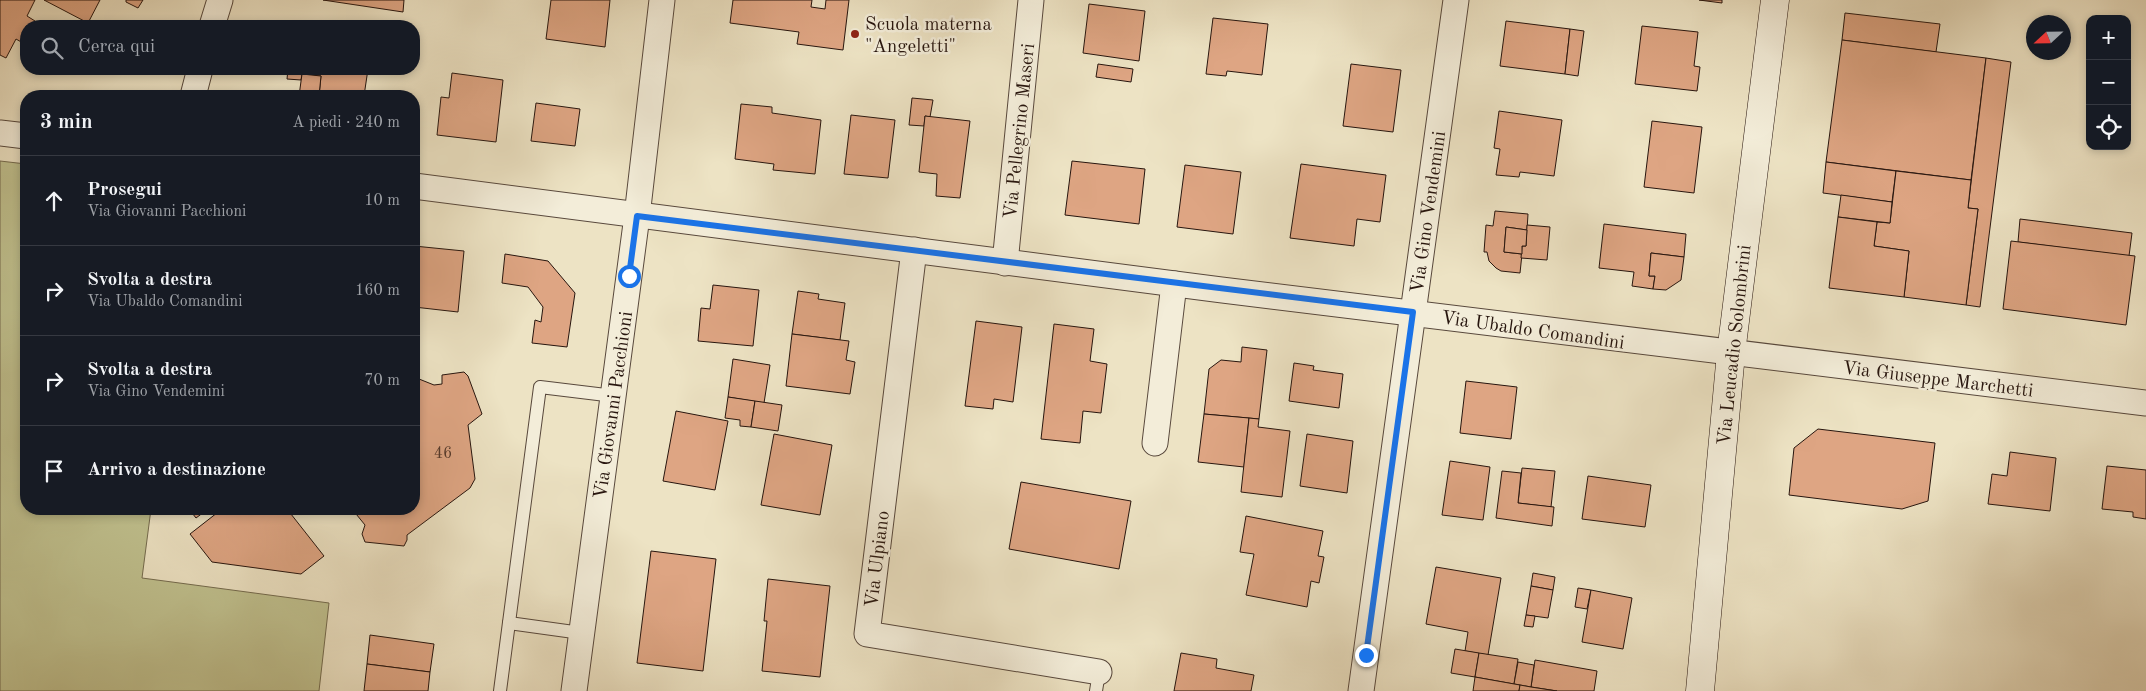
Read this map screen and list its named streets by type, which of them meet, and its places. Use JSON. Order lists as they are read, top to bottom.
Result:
{
  "streets": {
    "street": [
      "Via Pellegrino Maseri",
      "Via Gino Vendemini",
      "Via Ubaldo Comandini",
      "Via Leucadio Solombrini",
      "Via Giuseppe Marchetti",
      "Via Giovanni Pacchioni",
      "Via Ulpiano"
    ]
  },
  "crossings": [
    ["Via Pellegrino Maseri", "Via Ubaldo Comandini"],
    ["Via Gino Vendemini", "Via Ubaldo Comandini"],
    ["Via Ubaldo Comandini", "Via Leucadio Solombrini"],
    ["Via Ubaldo Comandini", "Via Giuseppe Marchetti"],
    ["Via Ubaldo Comandini", "Via Giovanni Pacchioni"],
    ["Via Ubaldo Comandini", "Via Ulpiano"],
    ["Via Leucadio Solombrini", "Via Giuseppe Marchetti"]
  ],
  "places": ["Scuola materna \"Angeletti\""],
  "house_numbers": ["46"],
  "north": "left",
  "page": {
    "map_buttons": ["+", "−"],
    "search": "Cerca qui",
    "heading": ["3 min", "A piedi · 240 m"],
    "list": [
      ["Prosegui", "Via Giovanni Pacchioni", "10 m"],
      ["Svolta a destra", "Via Ubaldo Comandini", "160 m"],
      ["Svolta a destra", "Via Gino Vendemini", "70 m"],
      "Arrivo a destinazione"
    ]
  }
}
